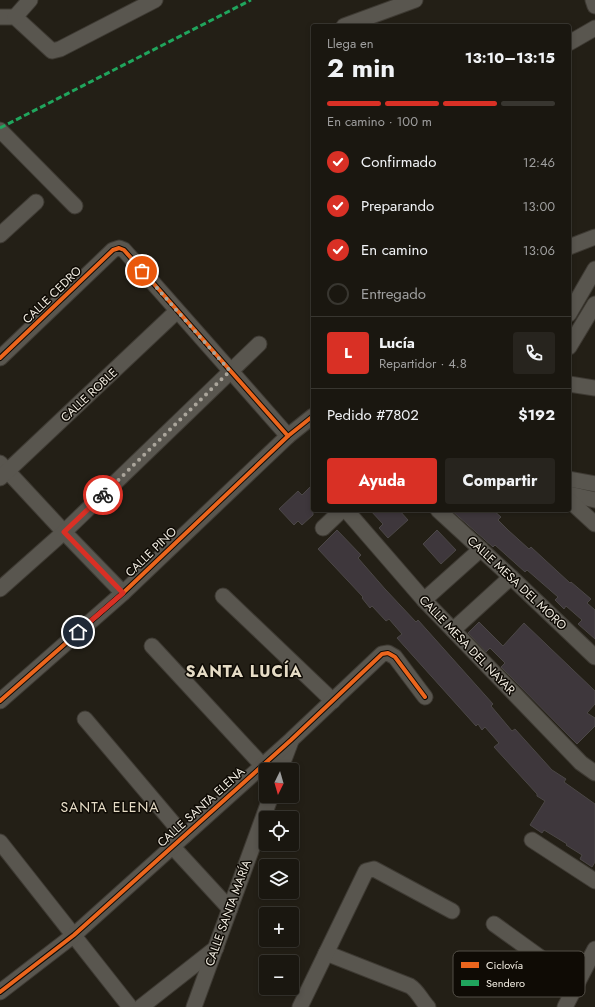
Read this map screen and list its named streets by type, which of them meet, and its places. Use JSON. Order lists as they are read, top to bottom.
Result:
{
  "streets": {
    "street": [
      "CALLE CEDRO",
      "CALLE ROBLE",
      "CALLE PINO",
      "CALLE MESA DEL MORO",
      "CALLE MESA DEL NAYAR",
      "CALLE SANTA ELENA",
      "CALLE SANTA MARÍA"
    ]
  },
  "crossings": [
    ["CALLE CEDRO", "CALLE ROBLE"]
  ],
  "districts": ["SANTA LUCÍA", "SANTA ELENA"],
  "legend": ["Ciclovía", "Sendero"],
  "north": "bottom",
  "page": {
    "heading": ["2 min", "Llega en", "13:10–13:15"],
    "panel": [
      "Lucía",
      "Repartidor · 4.8",
      "Pedido #7802",
      "$192"
    ],
    "bar": "En camino · 100 m",
    "list": [
      ["Confirmado", "12:46"],
      ["Preparando", "13:00"],
      ["En camino", "13:06"],
      "Entregado"
    ],
    "round": "L",
    "buttons": ["Ayuda", "Compartir"],
    "map_buttons": ["+", "−"]
  }
}
